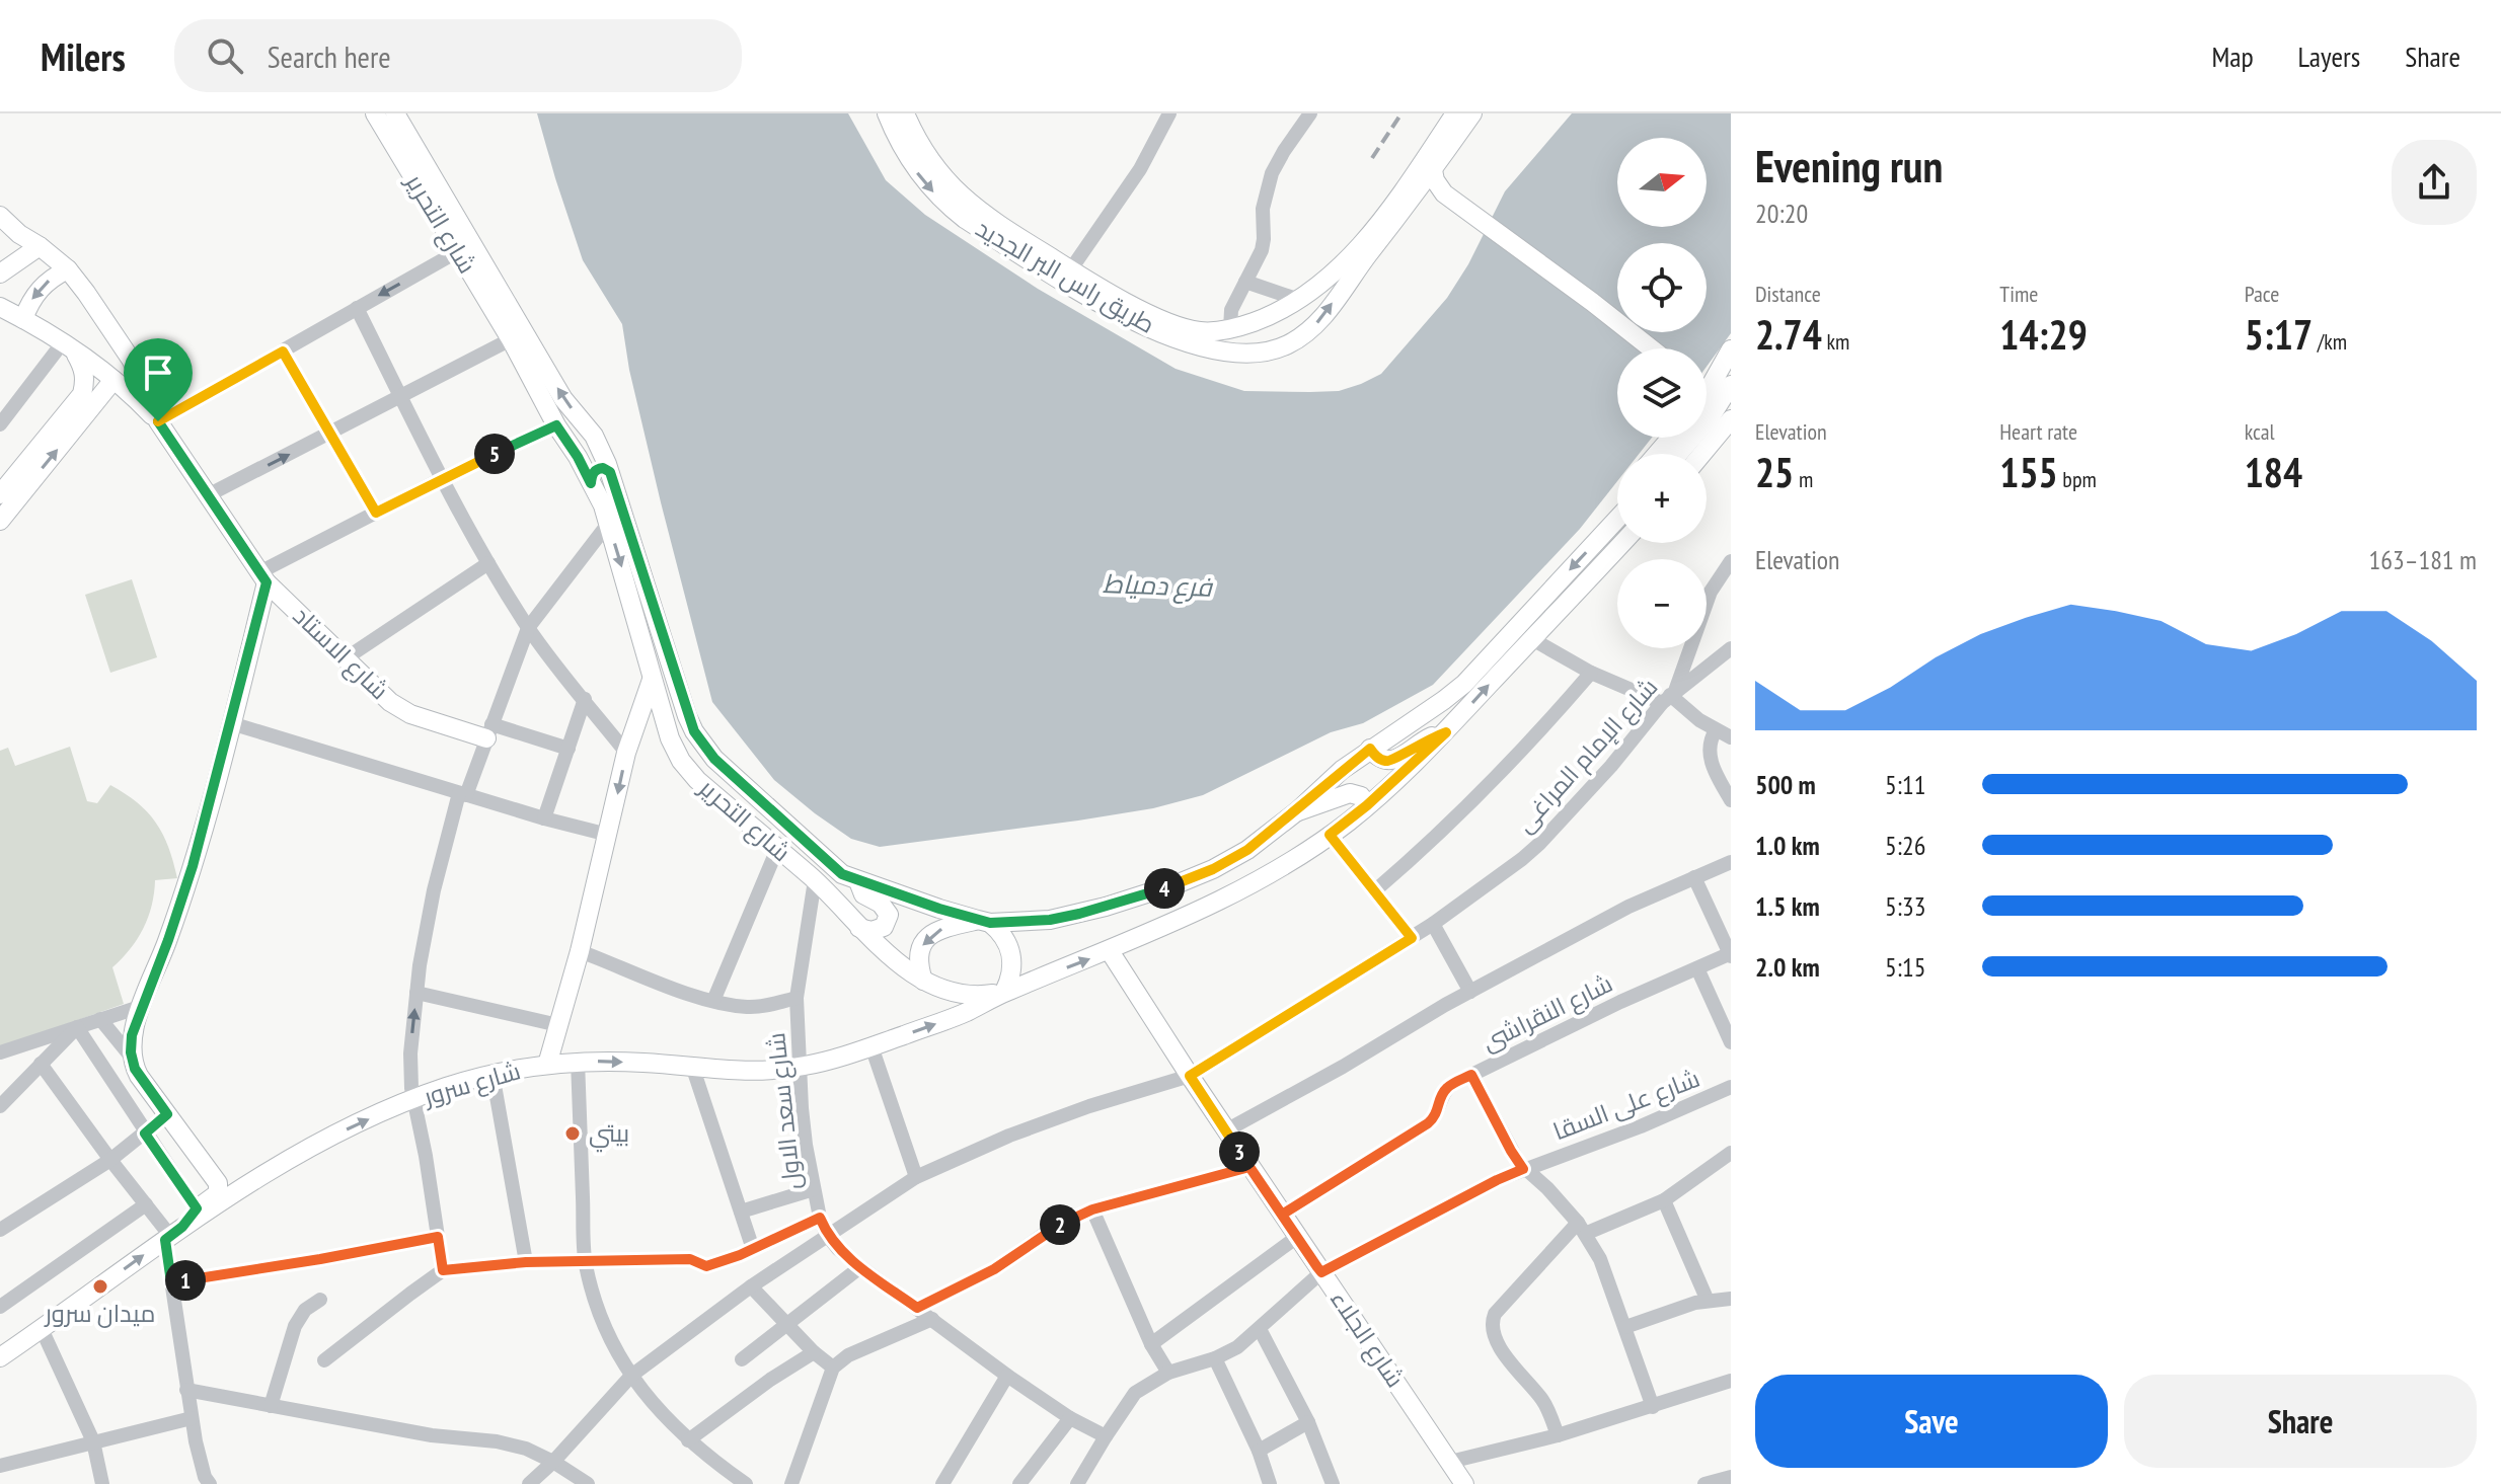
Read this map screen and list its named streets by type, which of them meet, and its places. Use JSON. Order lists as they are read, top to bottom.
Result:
{
  "streets": {
    "street": [
      "شارع التحرير",
      "طريق راس البر الجديد",
      "شارع الاستاد",
      "شارع الإمام المراغى",
      "شارع النقراشى",
      "شارع سرور",
      "شارع على السقا",
      "شارع سعد الاول",
      "شارع الجلاء"
    ]
  },
  "crossings": [
    ["شارع التحرير", "شارع سرور"],
    ["شارع التحرير", "شارع سعد الاول"],
    ["شارع الإمام المراغى", "شارع سعد الاول"],
    ["شارع الإمام المراغى", "شارع الجلاء"],
    ["شارع النقراشى", "شارع الجلاء"],
    ["شارع سرور", "شارع سعد الاول"],
    ["شارع على السقا", "شارع سعد الاول"],
    ["شارع على السقا", "شارع الجلاء"]
  ],
  "water": ["فرع دمياط"],
  "places": ["بيتي", "ميدان سرور"],
  "north": "right",
  "page": {
    "header": "Milers",
    "search": "Search here",
    "nav": ["Map", "Layers", "Share"],
    "heading": ["Evening run", "20:20"],
    "map_buttons": ["+", "−"],
    "stats": [
      ["Distance", "2.74 km"],
      ["Time", "14:29"],
      ["Pace", "5:17 /km"],
      ["Elevation", "25 m"],
      ["Heart rate", "155 bpm"],
      ["kcal", "184"]
    ],
    "pins": [
      "5",
      "4",
      "3",
      "2",
      "1"
    ],
    "chart": ["Elevation", "163–181 m"],
    "list": [
      {
        "name": "500 m",
        "note": "5:11"
      },
      {
        "name": "1.0 km",
        "note": "5:26"
      },
      {
        "name": "1.5 km",
        "note": "5:33"
      },
      {
        "name": "2.0 km",
        "note": "5:15"
      }
    ],
    "buttons": ["Save", "Share"]
  }
}
